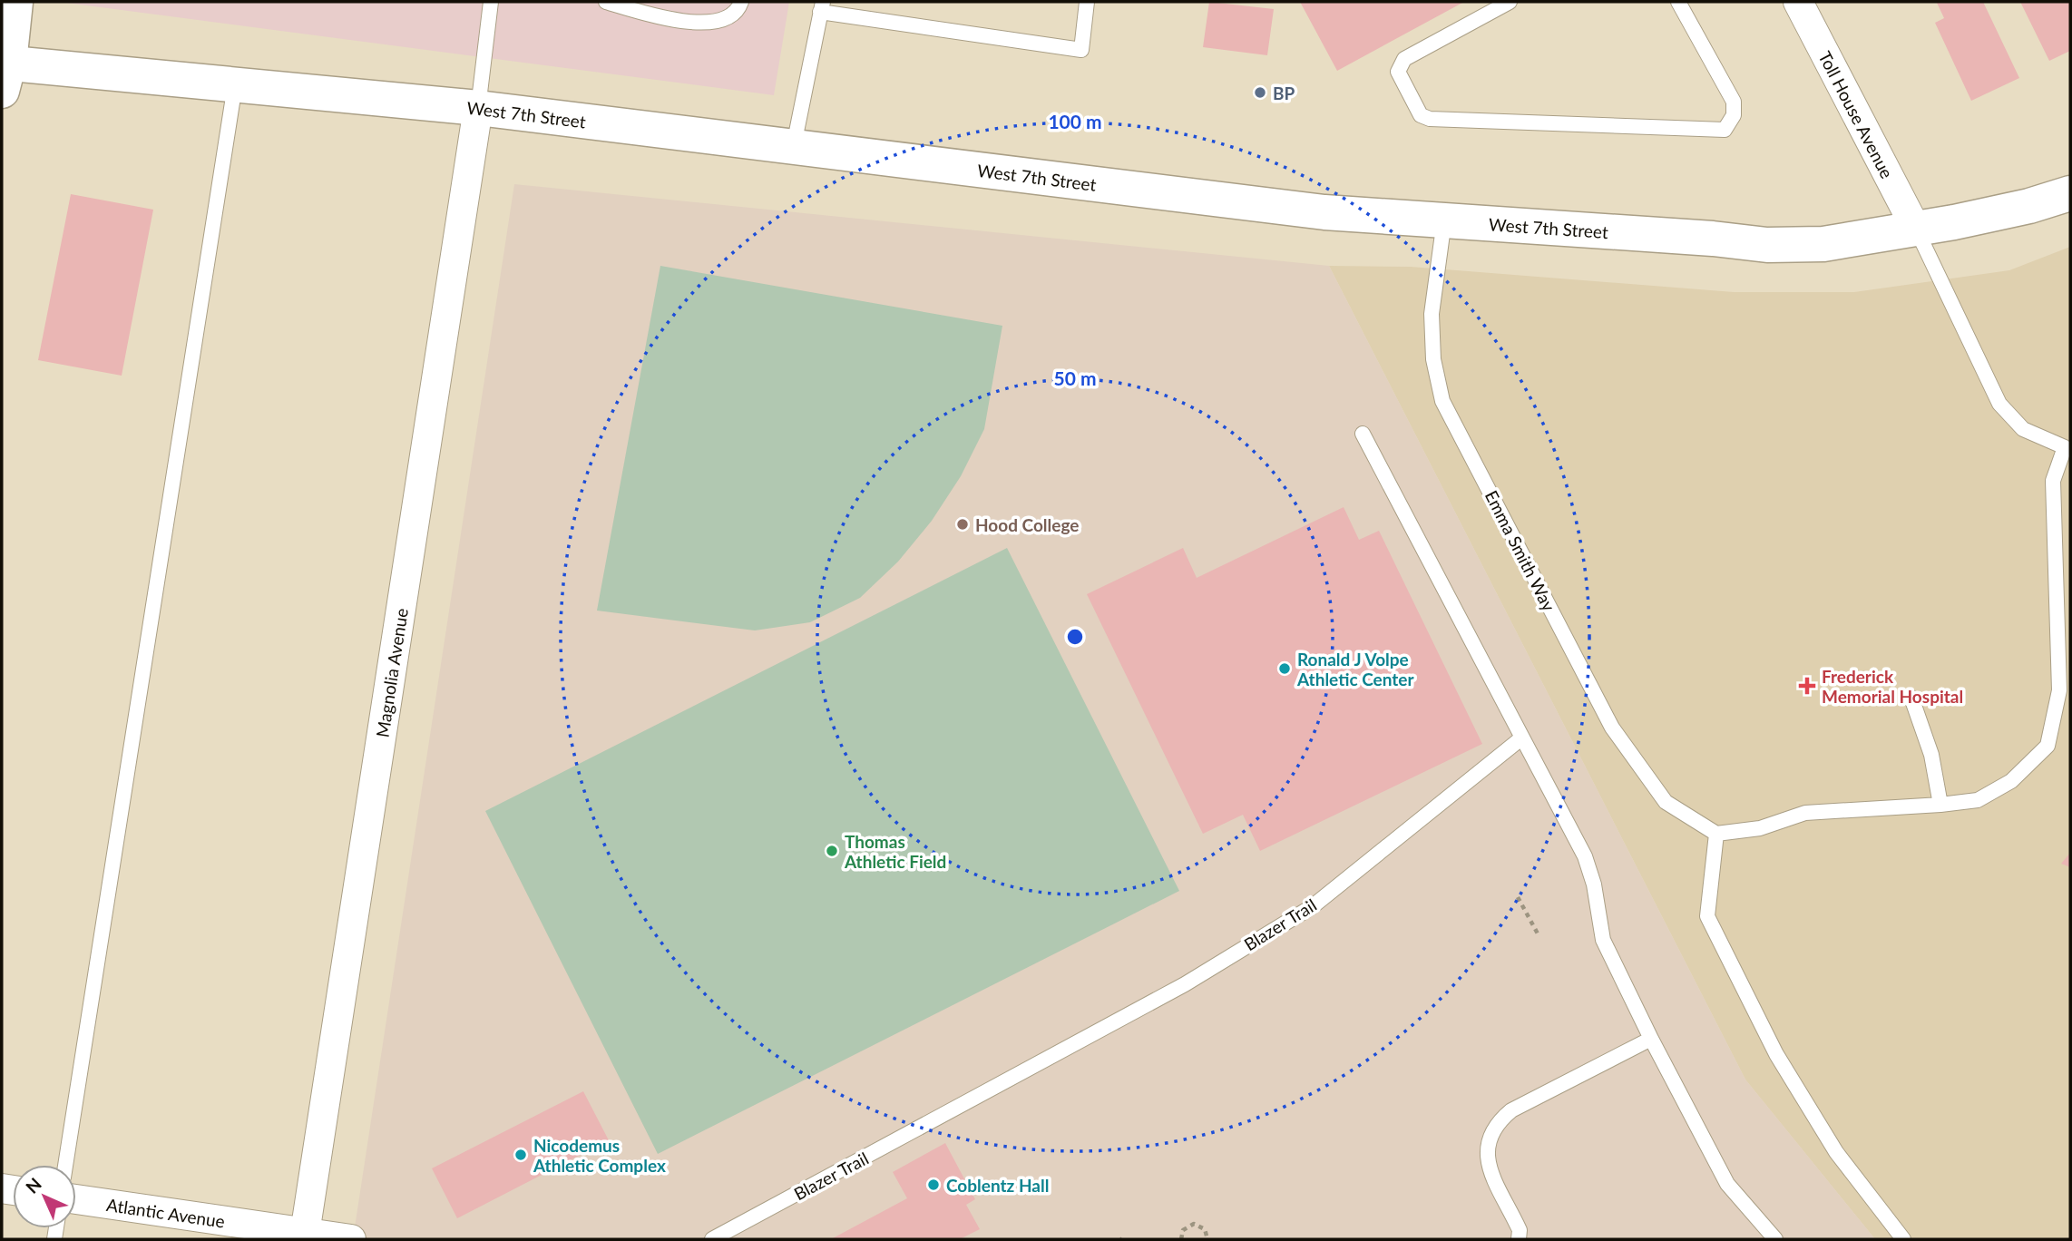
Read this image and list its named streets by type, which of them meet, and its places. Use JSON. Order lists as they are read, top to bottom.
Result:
{
  "streets": {
    "main road": ["West 7th Street"],
    "street": ["Toll House Avenue", "Magnolia Avenue", "Atlantic Avenue"],
    "lane": ["Emma Smith Way", "Blazer Trail"]
  },
  "crossings": [
    ["West 7th Street", "Toll House Avenue"],
    ["West 7th Street", "Emma Smith Way"],
    ["West 7th Street", "Magnolia Avenue"],
    ["Magnolia Avenue", "Atlantic Avenue"]
  ],
  "places": {
    "other": [
      "BP",
      "Hood College",
      "Ronald J Volpe Athletic Center",
      "Thomas Athletic Field",
      "Nicodemus Athletic Complex",
      "Coblentz Hall"
    ],
    "health": ["Frederick Memorial Hospital"]
  },
  "north": "top left",
  "rings": ["100 m", "50 m"]
}
